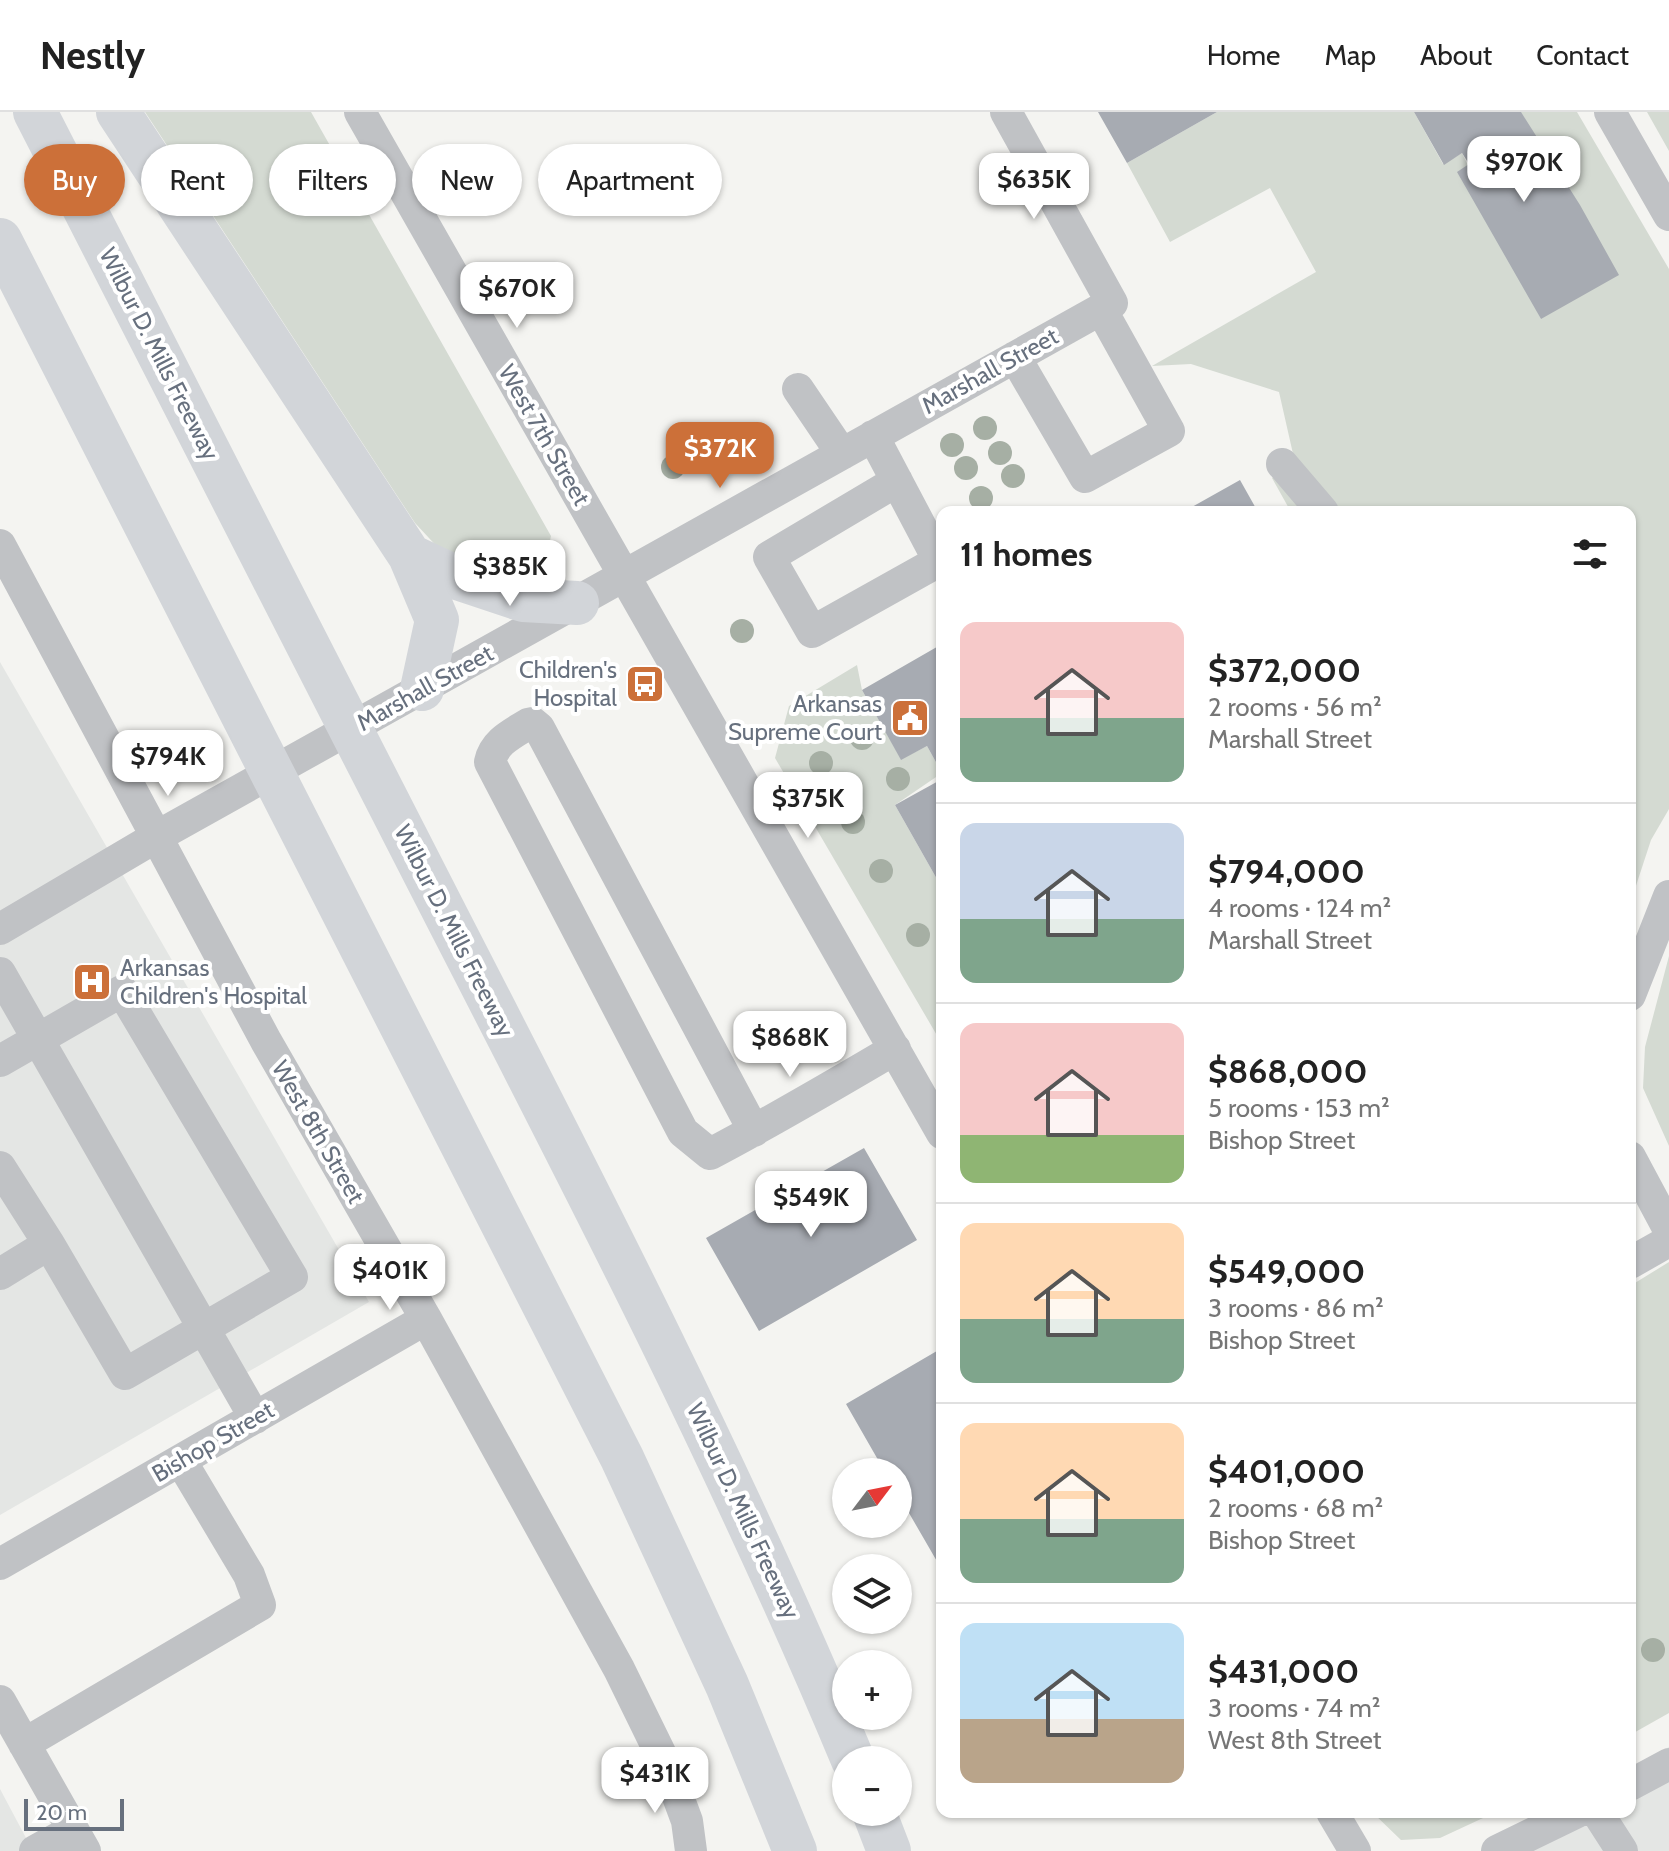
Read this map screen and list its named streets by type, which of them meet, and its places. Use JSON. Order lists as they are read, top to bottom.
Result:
{
  "streets": {
    "highway": ["Wilbur D. Mills Freeway"],
    "street": [
      "Marshall Street",
      "West 7th Street",
      "West 8th Street",
      "Bishop Street"
    ]
  },
  "crossings": [
    ["Marshall Street", "West 7th Street"],
    ["Marshall Street", "West 8th Street"],
    ["West 8th Street", "Bishop Street"]
  ],
  "places": {
    "bus stop": ["Children's Hospital"],
    "public building": ["Arkansas Supreme Court"],
    "hospital": ["Arkansas Children's Hospital"]
  },
  "scale_bar": "20 m",
  "north": "top right",
  "page": {
    "header": "Nestly",
    "nav": [
      "Home",
      "Map",
      "About",
      "Contact"
    ],
    "price": [
      "$970K",
      "$635K",
      "$670K",
      "$372K",
      "$385K",
      "$794K",
      "$375K",
      "$868K",
      "$549K",
      "$401K",
      "$431K"
    ],
    "chip": [
      "Buy",
      "Rent",
      "Filters",
      "New",
      "Apartment"
    ],
    "heading": "11 homes",
    "list": [
      {
        "name": "$372,000",
        "note": "2 rooms · 56 m² · Marshall Street"
      },
      {
        "name": "$794,000",
        "note": "4 rooms · 124 m² · Marshall Street"
      },
      {
        "name": "$868,000",
        "note": "5 rooms · 153 m² · Bishop Street"
      },
      {
        "name": "$549,000",
        "note": "3 rooms · 86 m² · Bishop Street"
      },
      {
        "name": "$401,000",
        "note": "2 rooms · 68 m² · Bishop Street"
      },
      {
        "name": "$431,000",
        "note": "3 rooms · 74 m² · West 8th Street"
      }
    ],
    "map_buttons": ["+", "−"],
    "scale": "20 m"
  }
}
